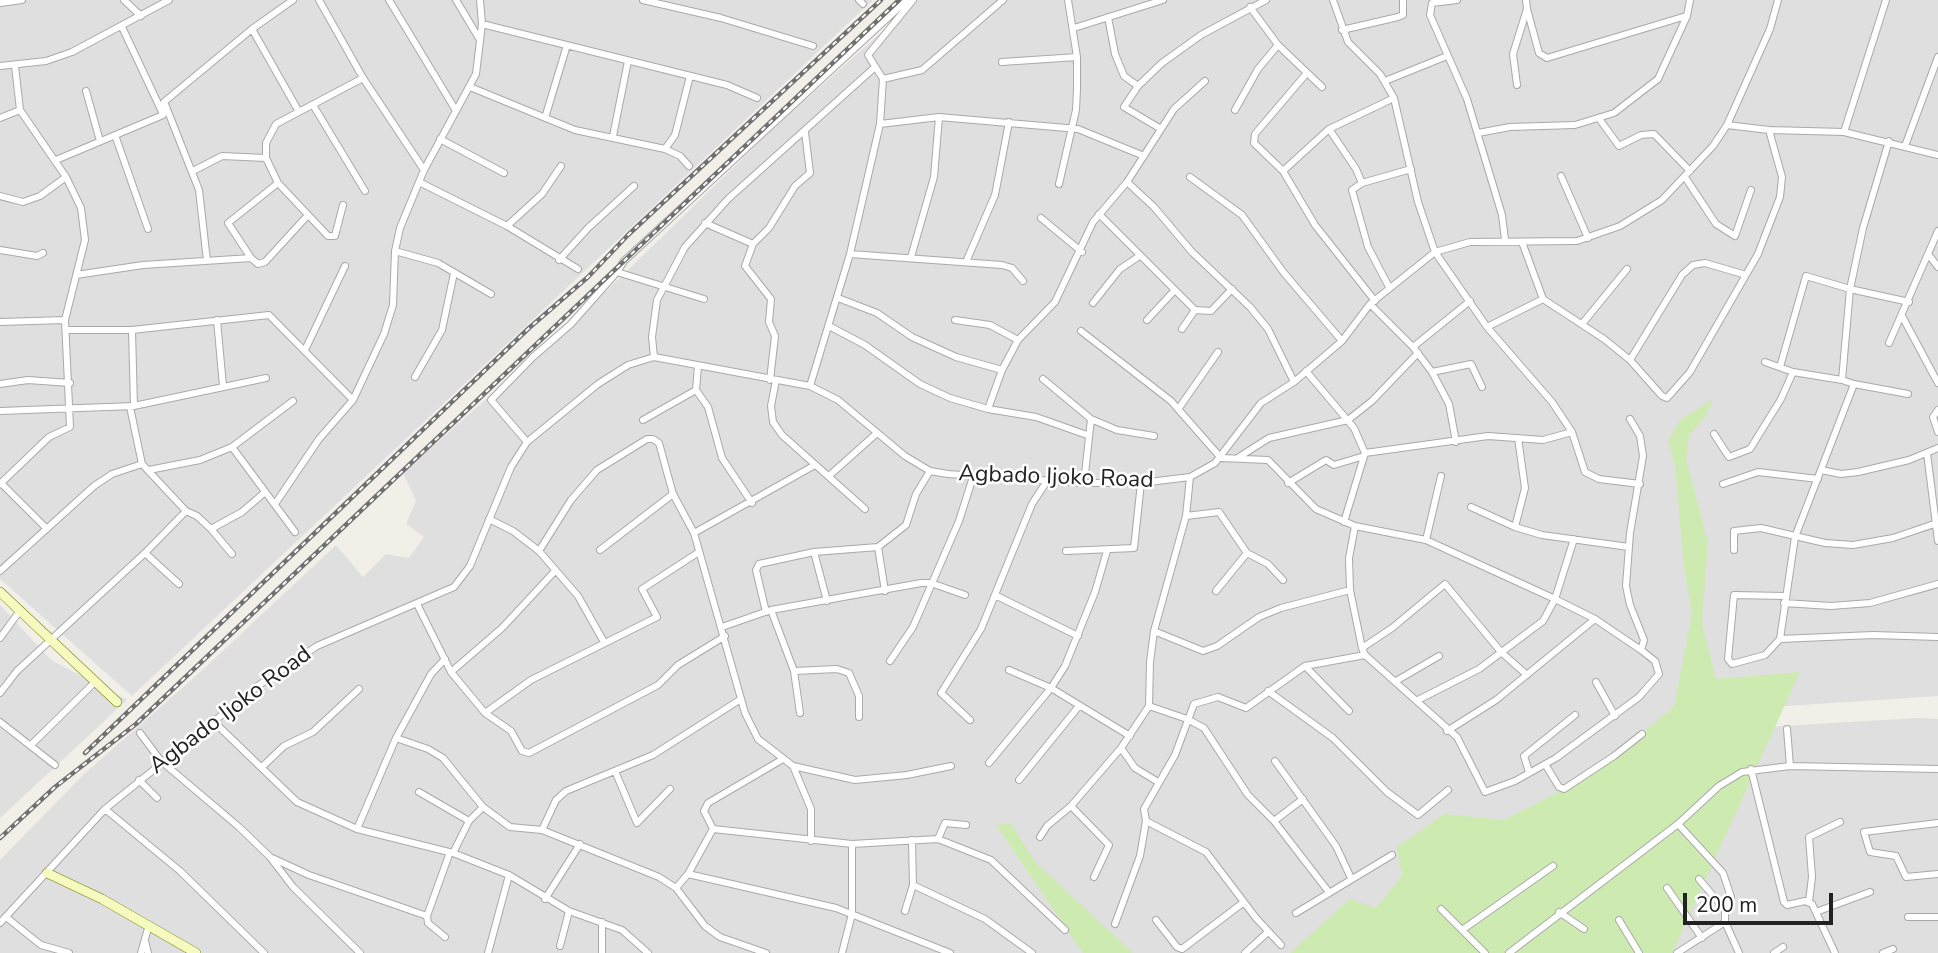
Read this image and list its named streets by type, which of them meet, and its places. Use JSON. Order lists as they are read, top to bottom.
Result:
{
  "streets": {
    "street": ["Agbado Ijoko Road"]
  },
  "scale_bar": "200 m"
}
